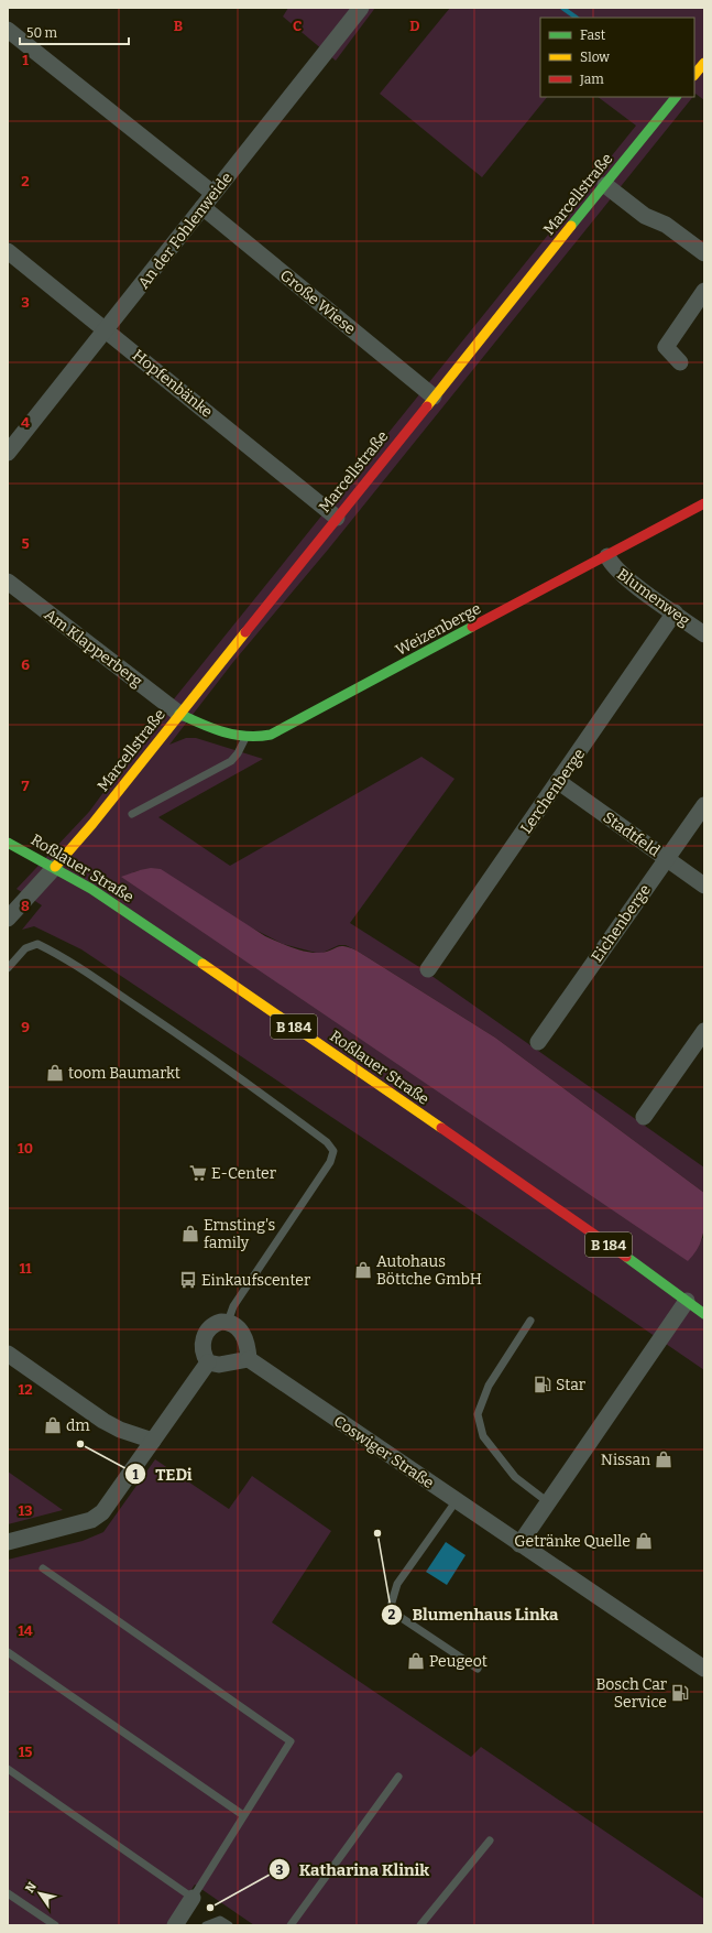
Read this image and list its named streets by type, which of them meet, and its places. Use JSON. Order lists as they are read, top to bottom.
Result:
{
  "streets": {
    "street": [
      "Marcellstraße",
      "An der Fohlenweide",
      "Große Wiese",
      "Hopfenbänke",
      "Blumenweg",
      "Weizenberge",
      "Am Klapperberg",
      "Lerchenberge",
      "Stadtfeld",
      "Roßlauer Straße",
      "Eichenberge",
      "B 184",
      "Coswiger Straße"
    ]
  },
  "crossings": [
    ["Marcellstraße", "Große Wiese"],
    ["Marcellstraße", "Hopfenbänke"],
    ["Marcellstraße", "Weizenberge"],
    ["Marcellstraße", "Am Klapperberg"],
    ["Marcellstraße", "Roßlauer Straße"],
    ["An der Fohlenweide", "Große Wiese"],
    ["An der Fohlenweide", "Hopfenbänke"],
    ["Blumenweg", "Weizenberge"],
    ["Blumenweg", "Lerchenberge"],
    ["Weizenberge", "Am Klapperberg"],
    ["Lerchenberge", "Stadtfeld"],
    ["Stadtfeld", "Eichenberge"]
  ],
  "places": {
    "shop": [
      "toom Baumarkt",
      "Ernsting's family",
      "Autohaus Böttche GmbH",
      "dm",
      "Nissan",
      "Getränke Quelle",
      "Peugeot"
    ],
    "supermarket": ["E-Center"],
    "bus stop": ["Einkaufscenter"],
    "fuel station": ["Star", "Bosch Car Service"],
    "other": ["TEDi", "Blumenhaus Linka", "Katharina Klinik"]
  },
  "legend": ["Fast", "Slow", "Jam"],
  "scale_bar": "50 m",
  "north": "top left",
  "grid": {
    "columns": ["B", "C", "D"],
    "rows": [
      "1",
      "2",
      "3",
      "4",
      "5",
      "6",
      "7",
      "8",
      "9",
      "10",
      "11",
      "12",
      "13",
      "14",
      "15"
    ]
  }
}
